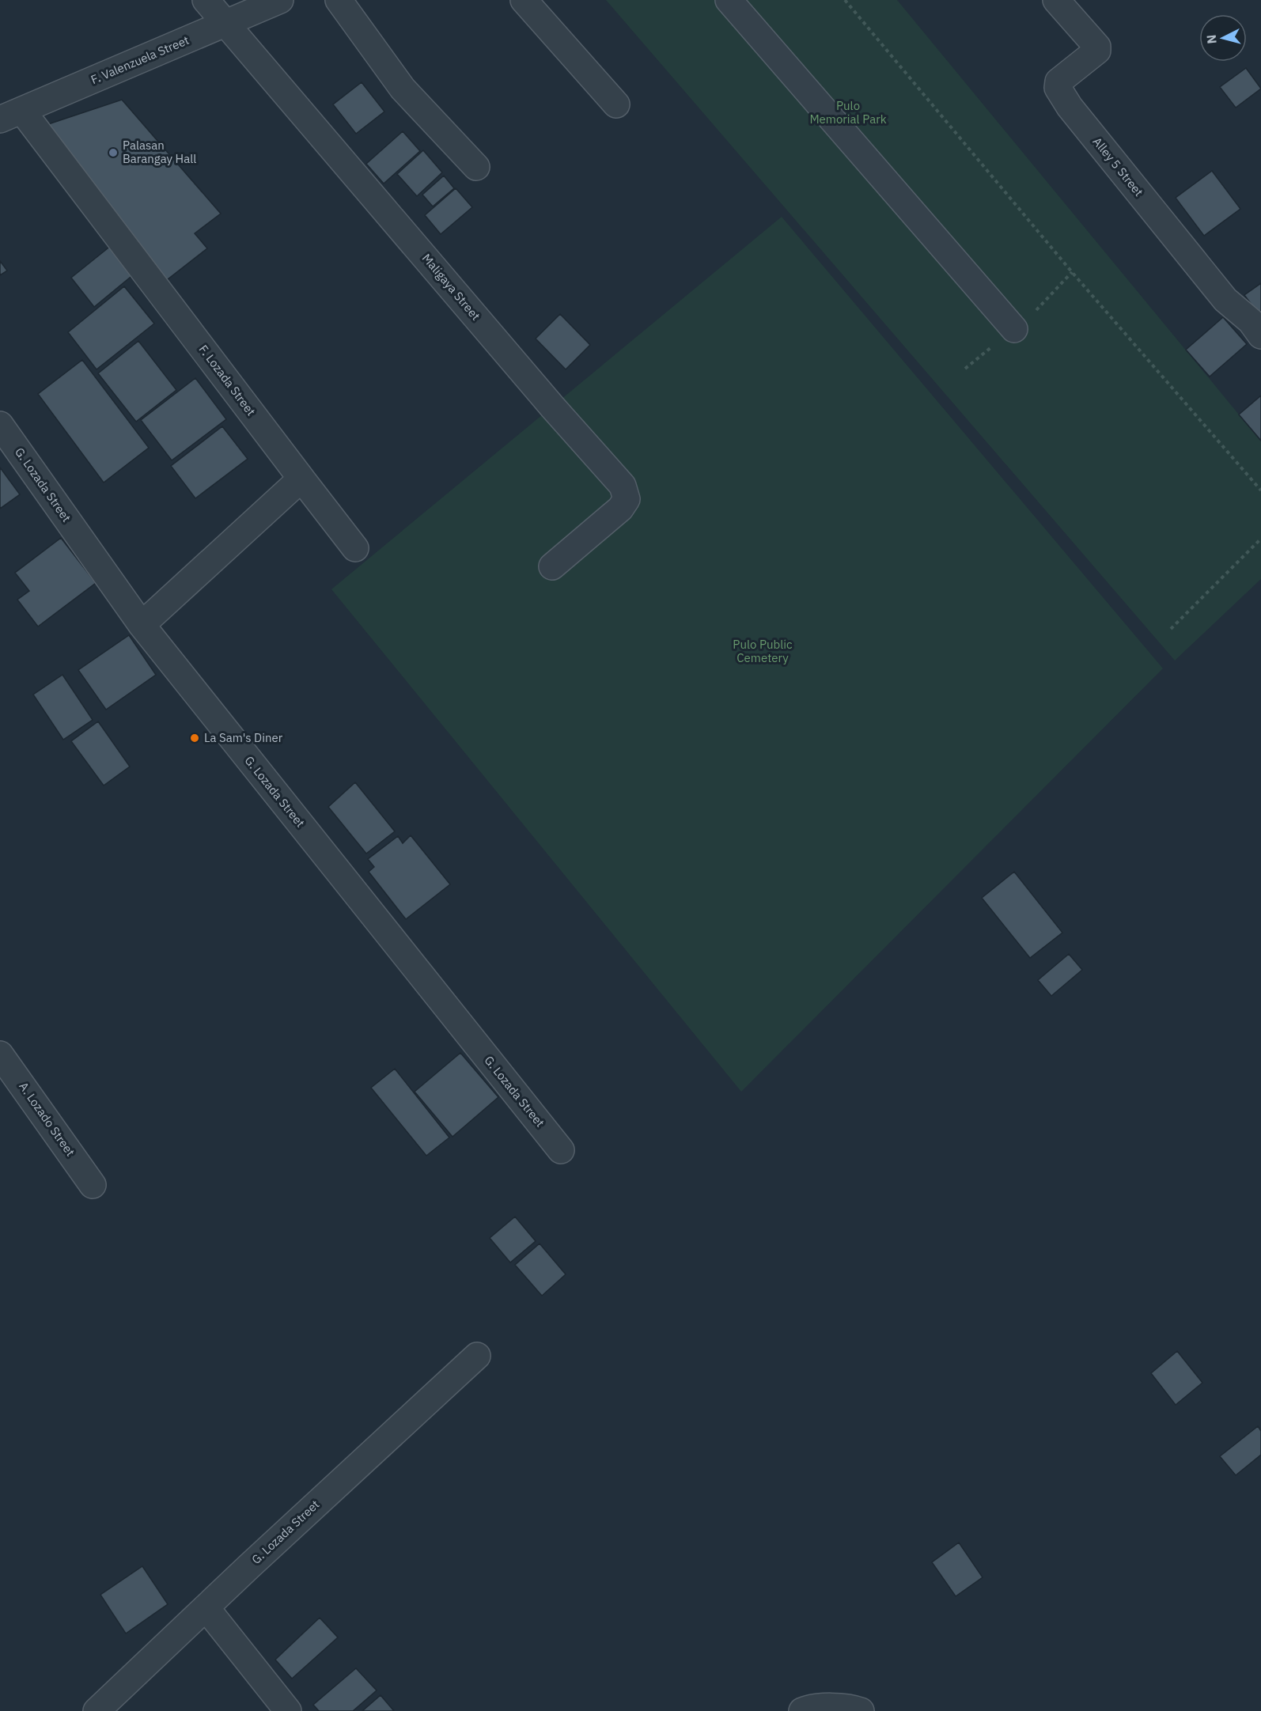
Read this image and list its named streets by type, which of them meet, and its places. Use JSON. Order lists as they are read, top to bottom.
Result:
{
  "streets": {
    "street": [
      "F. Valenzuela Street",
      "Alley 5 Street",
      "Maligaya Street",
      "F. Lozada Street",
      "G. Lozada Street",
      "A. Lozado Street"
    ]
  },
  "crossings": [
    ["F. Valenzuela Street", "Maligaya Street"],
    ["F. Valenzuela Street", "F. Lozada Street"]
  ],
  "parks": ["Pulo Memorial Park", "Pulo Public Cemetery"],
  "places": ["Palasan Barangay Hall", "La Sam's Diner"],
  "north": "left"
}
